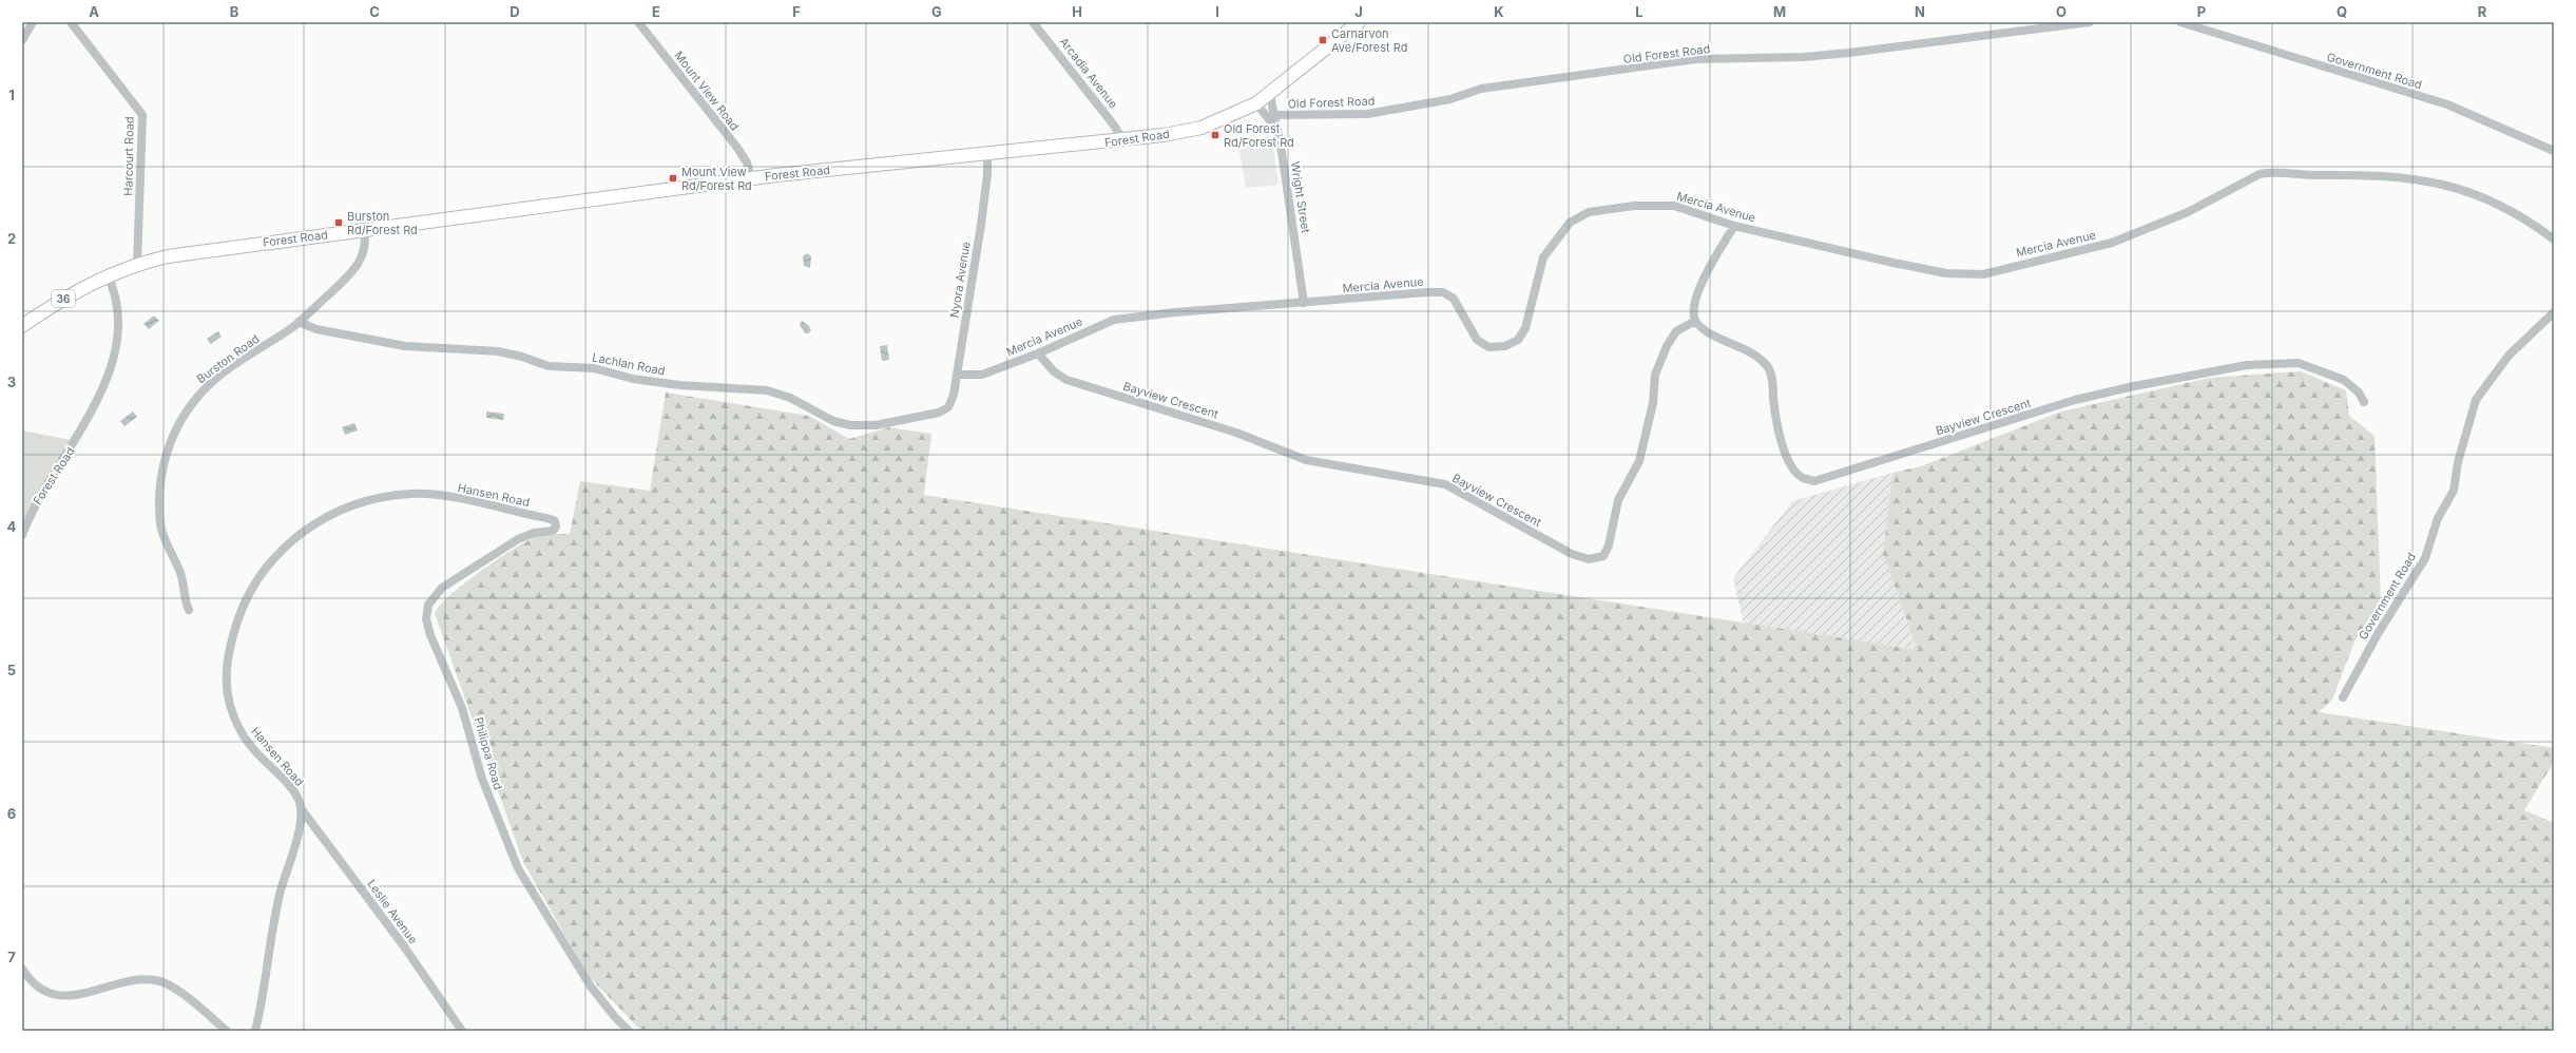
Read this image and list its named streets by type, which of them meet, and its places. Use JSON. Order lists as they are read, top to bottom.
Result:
{
  "streets": {
    "main road": ["Forest Road", "36"],
    "street": [
      "Old Forest Road",
      "Government Road",
      "Arcadia Avenue",
      "Mount View Road",
      "Harcourt Road",
      "Wright Street",
      "Mercia Avenue",
      "Nyora Avenue",
      "Burston Road",
      "Lachlan Road",
      "Bayview Crescent",
      "Hansen Road",
      "Philippa Road",
      "Leslie Avenue"
    ]
  },
  "crossings": [
    ["Old Forest Road", "Forest Road"],
    ["Old Forest Road", "Wright Street"],
    ["Arcadia Avenue", "Forest Road"],
    ["Mount View Road", "Forest Road"],
    ["Forest Road", "Harcourt Road"],
    ["Forest Road", "Wright Street"],
    ["Forest Road", "Nyora Avenue"],
    ["Forest Road", "Burston Road"],
    ["Wright Street", "Mercia Avenue"],
    ["Mercia Avenue", "Nyora Avenue"],
    ["Mercia Avenue", "Bayview Crescent"],
    ["Nyora Avenue", "Lachlan Road"],
    ["Burston Road", "Lachlan Road"],
    ["Hansen Road", "Philippa Road"],
    ["Hansen Road", "Leslie Avenue"]
  ],
  "places": {
    "transit": [
      "Carnarvon Ave/Forest Rd",
      "Old Forest Rd/Forest Rd",
      "Mount View Rd/Forest Rd",
      "Burston Rd/Forest Rd"
    ]
  },
  "grid": {
    "columns": [
      "A",
      "B",
      "C",
      "D",
      "E",
      "F",
      "G",
      "H",
      "I",
      "J",
      "K",
      "L",
      "M",
      "N",
      "O",
      "P",
      "Q",
      "R"
    ],
    "rows": [
      "1",
      "2",
      "3",
      "4",
      "5",
      "6",
      "7"
    ]
  }
}
